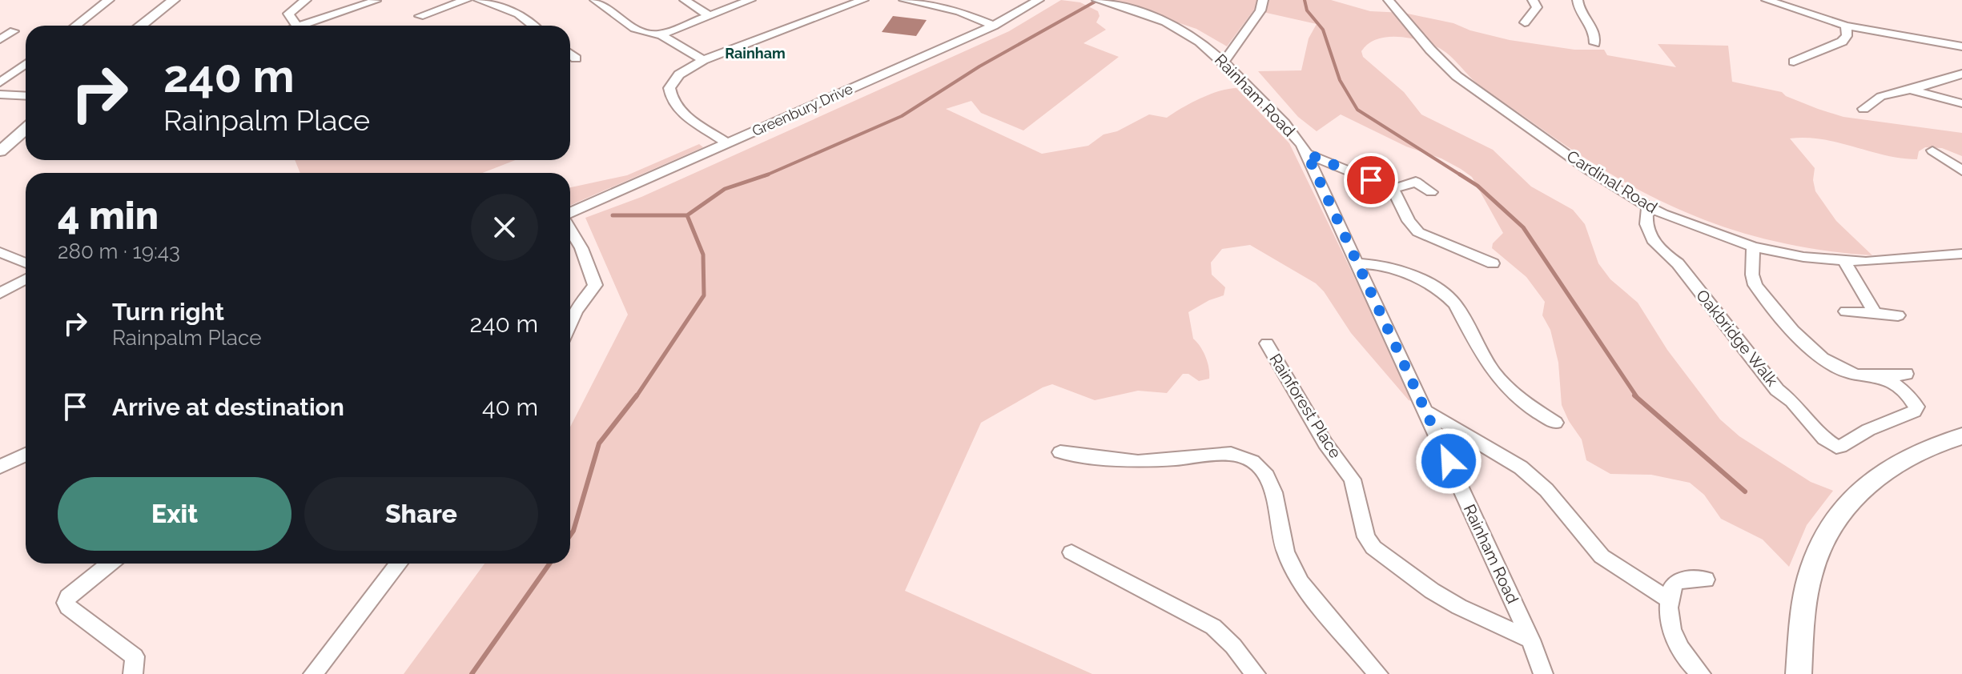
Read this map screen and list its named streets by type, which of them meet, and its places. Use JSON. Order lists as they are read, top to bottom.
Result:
{
  "streets": {
    "street": [
      "Rainham Road",
      "Greenbury Drive",
      "Cardinal Road",
      "Oakbridge Walk",
      "Rainforest Place"
    ]
  },
  "crossings": [
    ["Rainham Road", "Rainforest Place"],
    ["Cardinal Road", "Oakbridge Walk"]
  ],
  "districts": ["Rainham"],
  "page": {
    "turn": ["240 m", "Rainpalm Place"],
    "heading": ["4 min", "280 m · 19:43"],
    "list": [
      {
        "name": "Turn right",
        "note": "Rainpalm Place",
        "value": "240 m"
      },
      {
        "name": "Arrive at destination",
        "value": "40 m"
      }
    ],
    "buttons": ["Exit", "Share"]
  }
}
